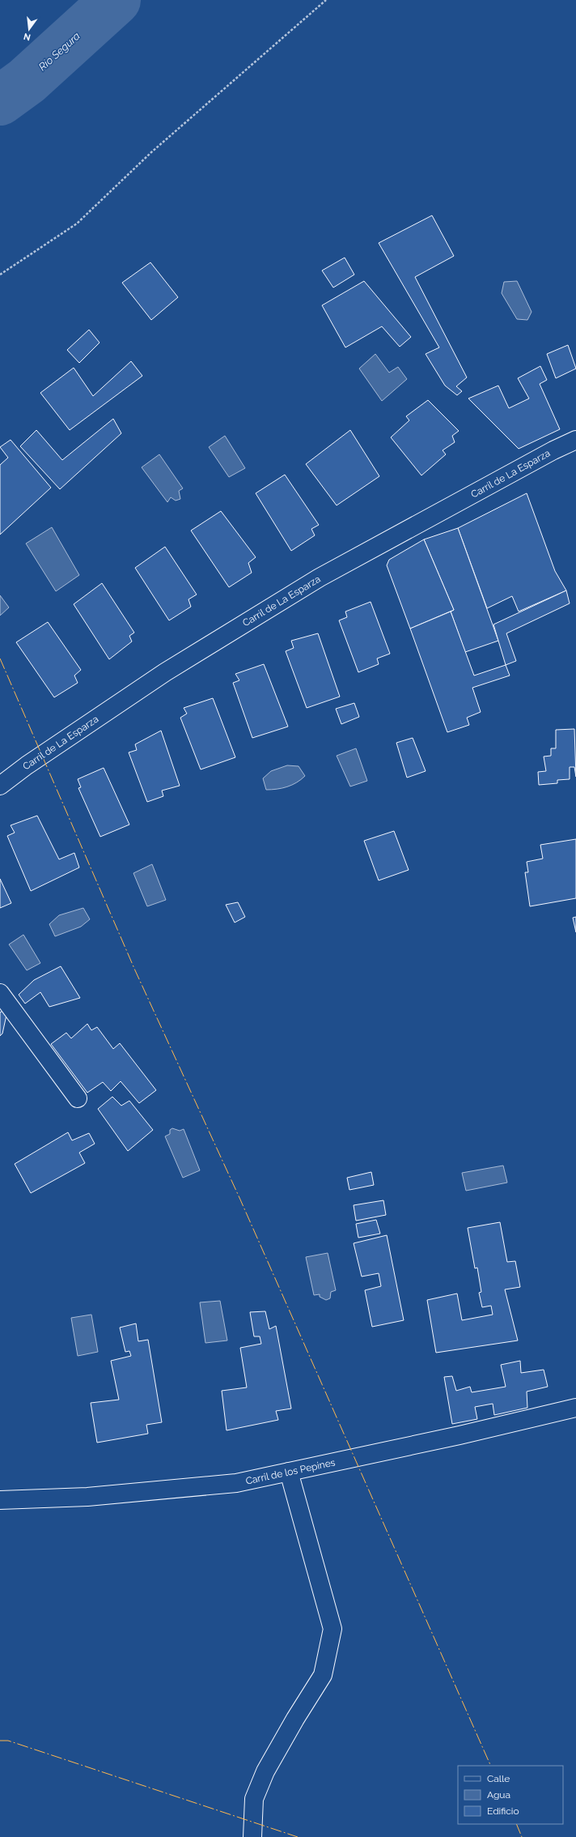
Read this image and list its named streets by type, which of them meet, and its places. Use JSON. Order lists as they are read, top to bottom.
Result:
{
  "streets": {
    "street": ["Carril de La Esparza", "Carril de los Pepines"]
  },
  "water": ["Río Segura"],
  "legend": ["Calle", "Agua", "Edificio"],
  "north": "bottom"
}
